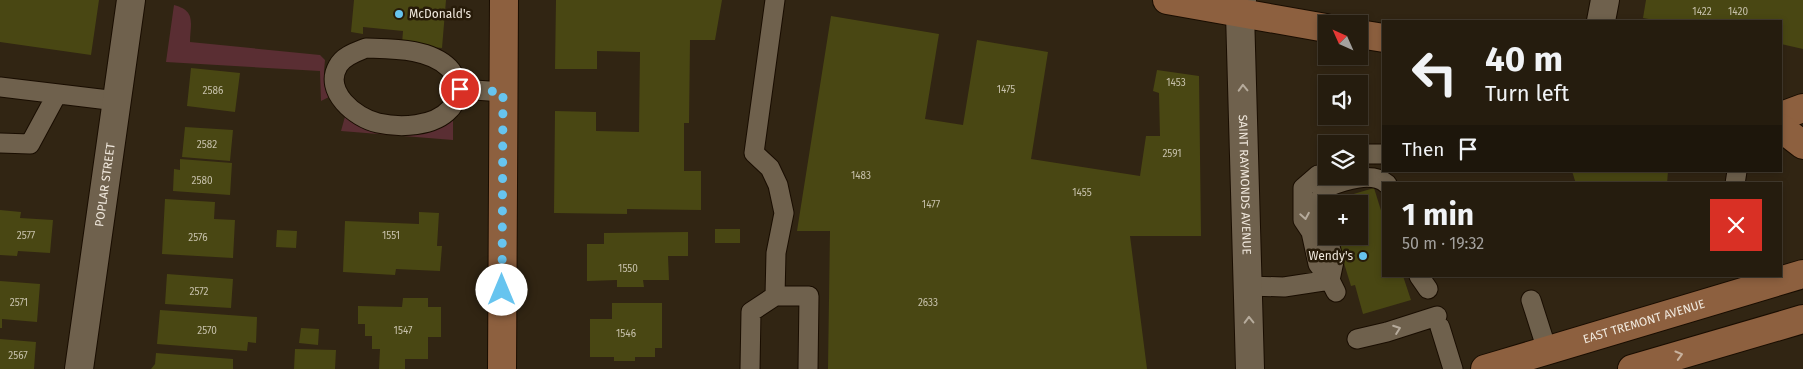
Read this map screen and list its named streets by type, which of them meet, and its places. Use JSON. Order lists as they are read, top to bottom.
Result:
{
  "streets": {
    "main road": ["EAST TREMONT AVENUE"],
    "street": ["SAINT RAYMONDS AVENUE", "POPLAR STREET"]
  },
  "one_way": ["SAINT RAYMONDS AVENUE"],
  "places": ["McDonald's", "Wendy's"],
  "house_numbers": [
    "1422",
    "1420",
    "1453",
    "1475",
    "2586",
    "2582",
    "2591",
    "1483",
    "2580",
    "1455",
    "1477",
    "2577",
    "1551",
    "2576",
    "1550",
    "2572",
    "2571",
    "2633",
    "2570",
    "1547",
    "1546",
    "2567"
  ],
  "north": "top left",
  "page": {
    "map_buttons": "+",
    "turn": ["40 m", "Turn left"],
    "then": "Then",
    "heading": ["1 min", "50 m · 19:32"]
  }
}
